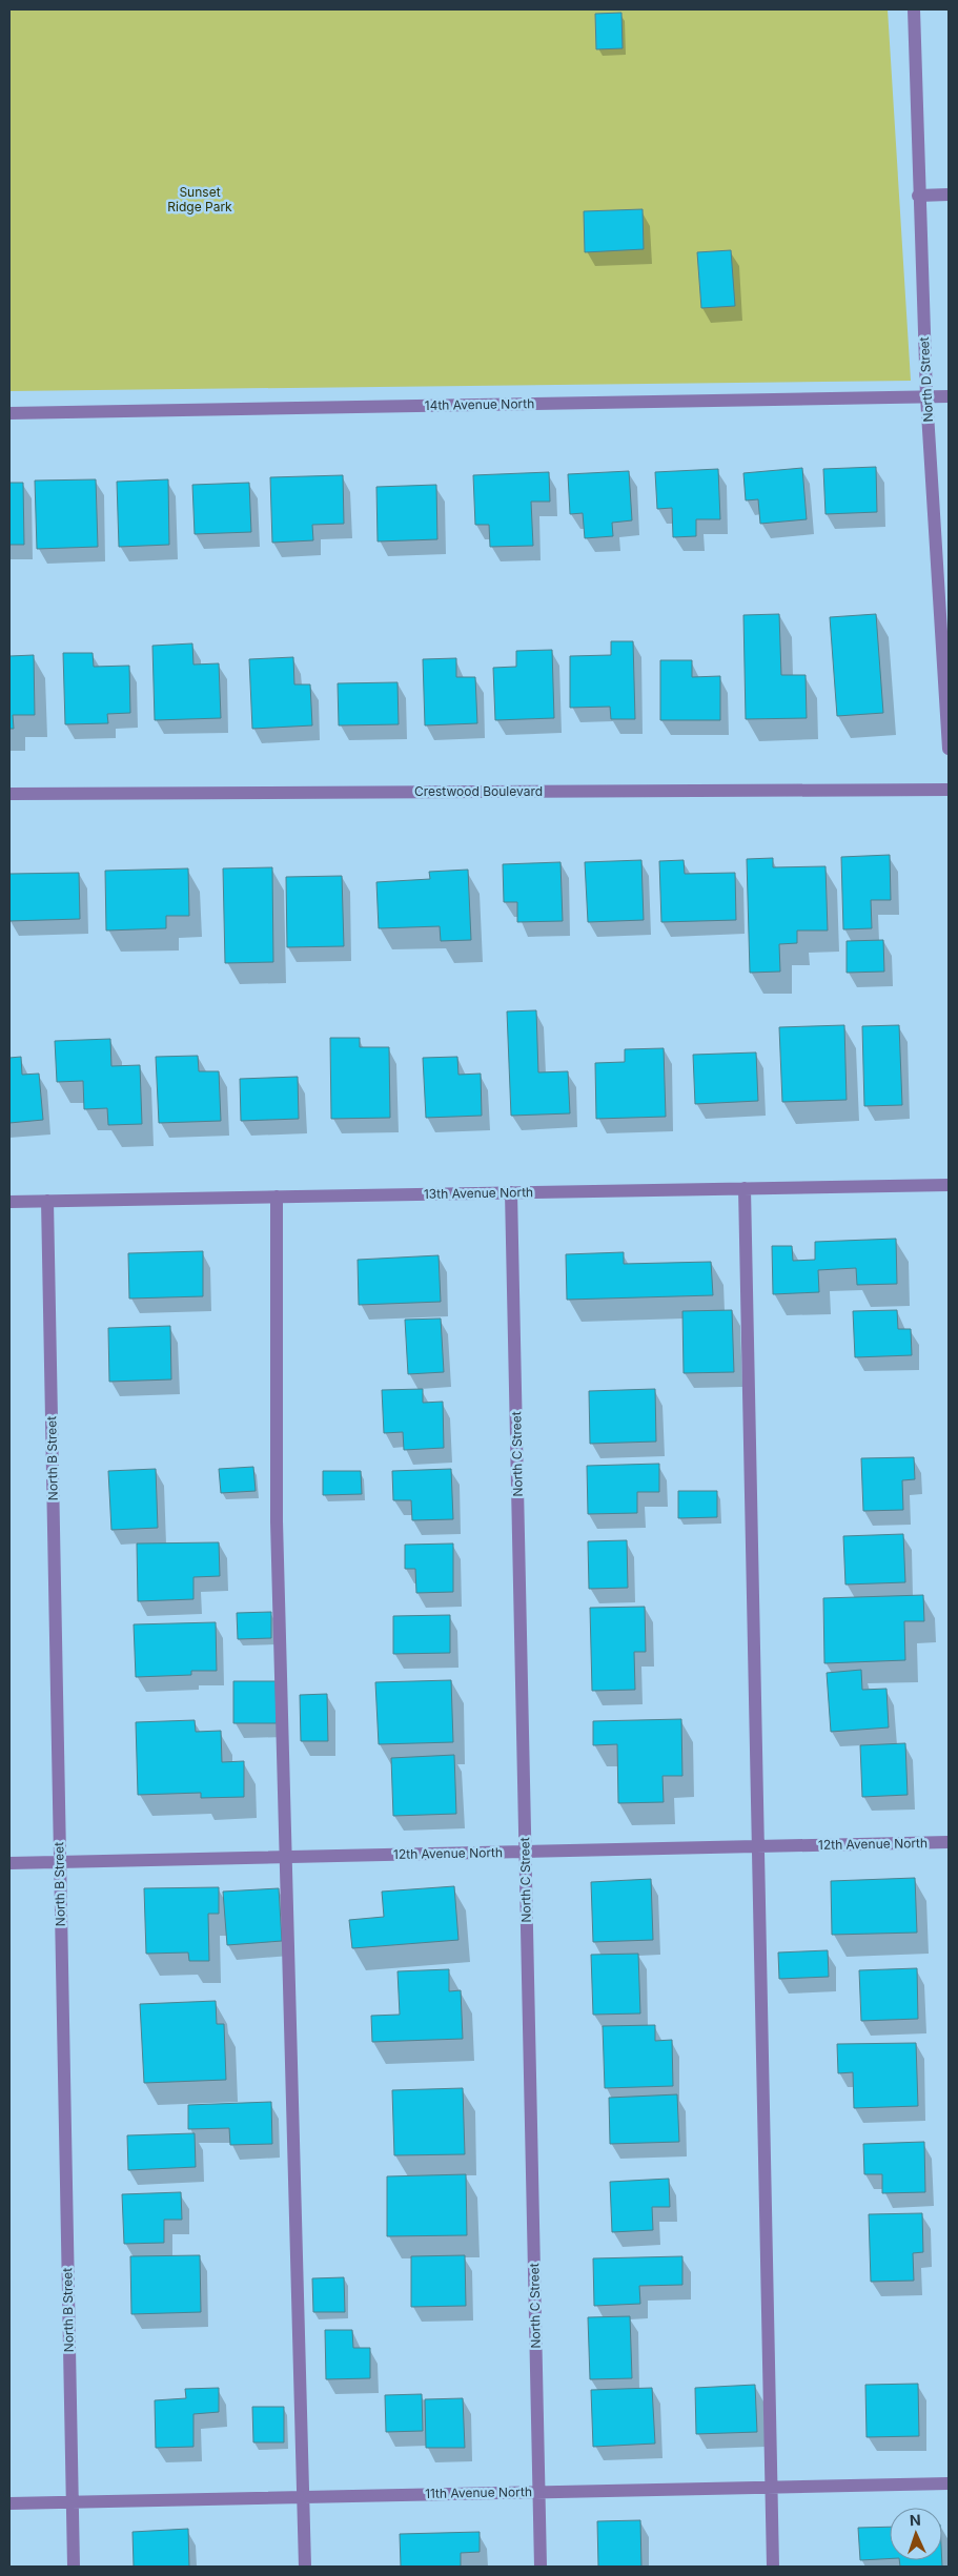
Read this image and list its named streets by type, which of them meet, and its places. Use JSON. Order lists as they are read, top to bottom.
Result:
{
  "streets": {
    "street": [
      "North D Street",
      "14th Avenue North",
      "Crestwood Boulevard",
      "13th Avenue North",
      "North C Street",
      "North B Street",
      "12th Avenue North",
      "11th Avenue North"
    ]
  },
  "crossings": [
    ["North D Street", "14th Avenue North"],
    ["13th Avenue North", "North C Street"],
    ["13th Avenue North", "North B Street"],
    ["North C Street", "12th Avenue North"],
    ["North C Street", "11th Avenue North"],
    ["North B Street", "12th Avenue North"],
    ["North B Street", "11th Avenue North"]
  ],
  "parks": ["Sunset Ridge Park"],
  "north": "top"
}
